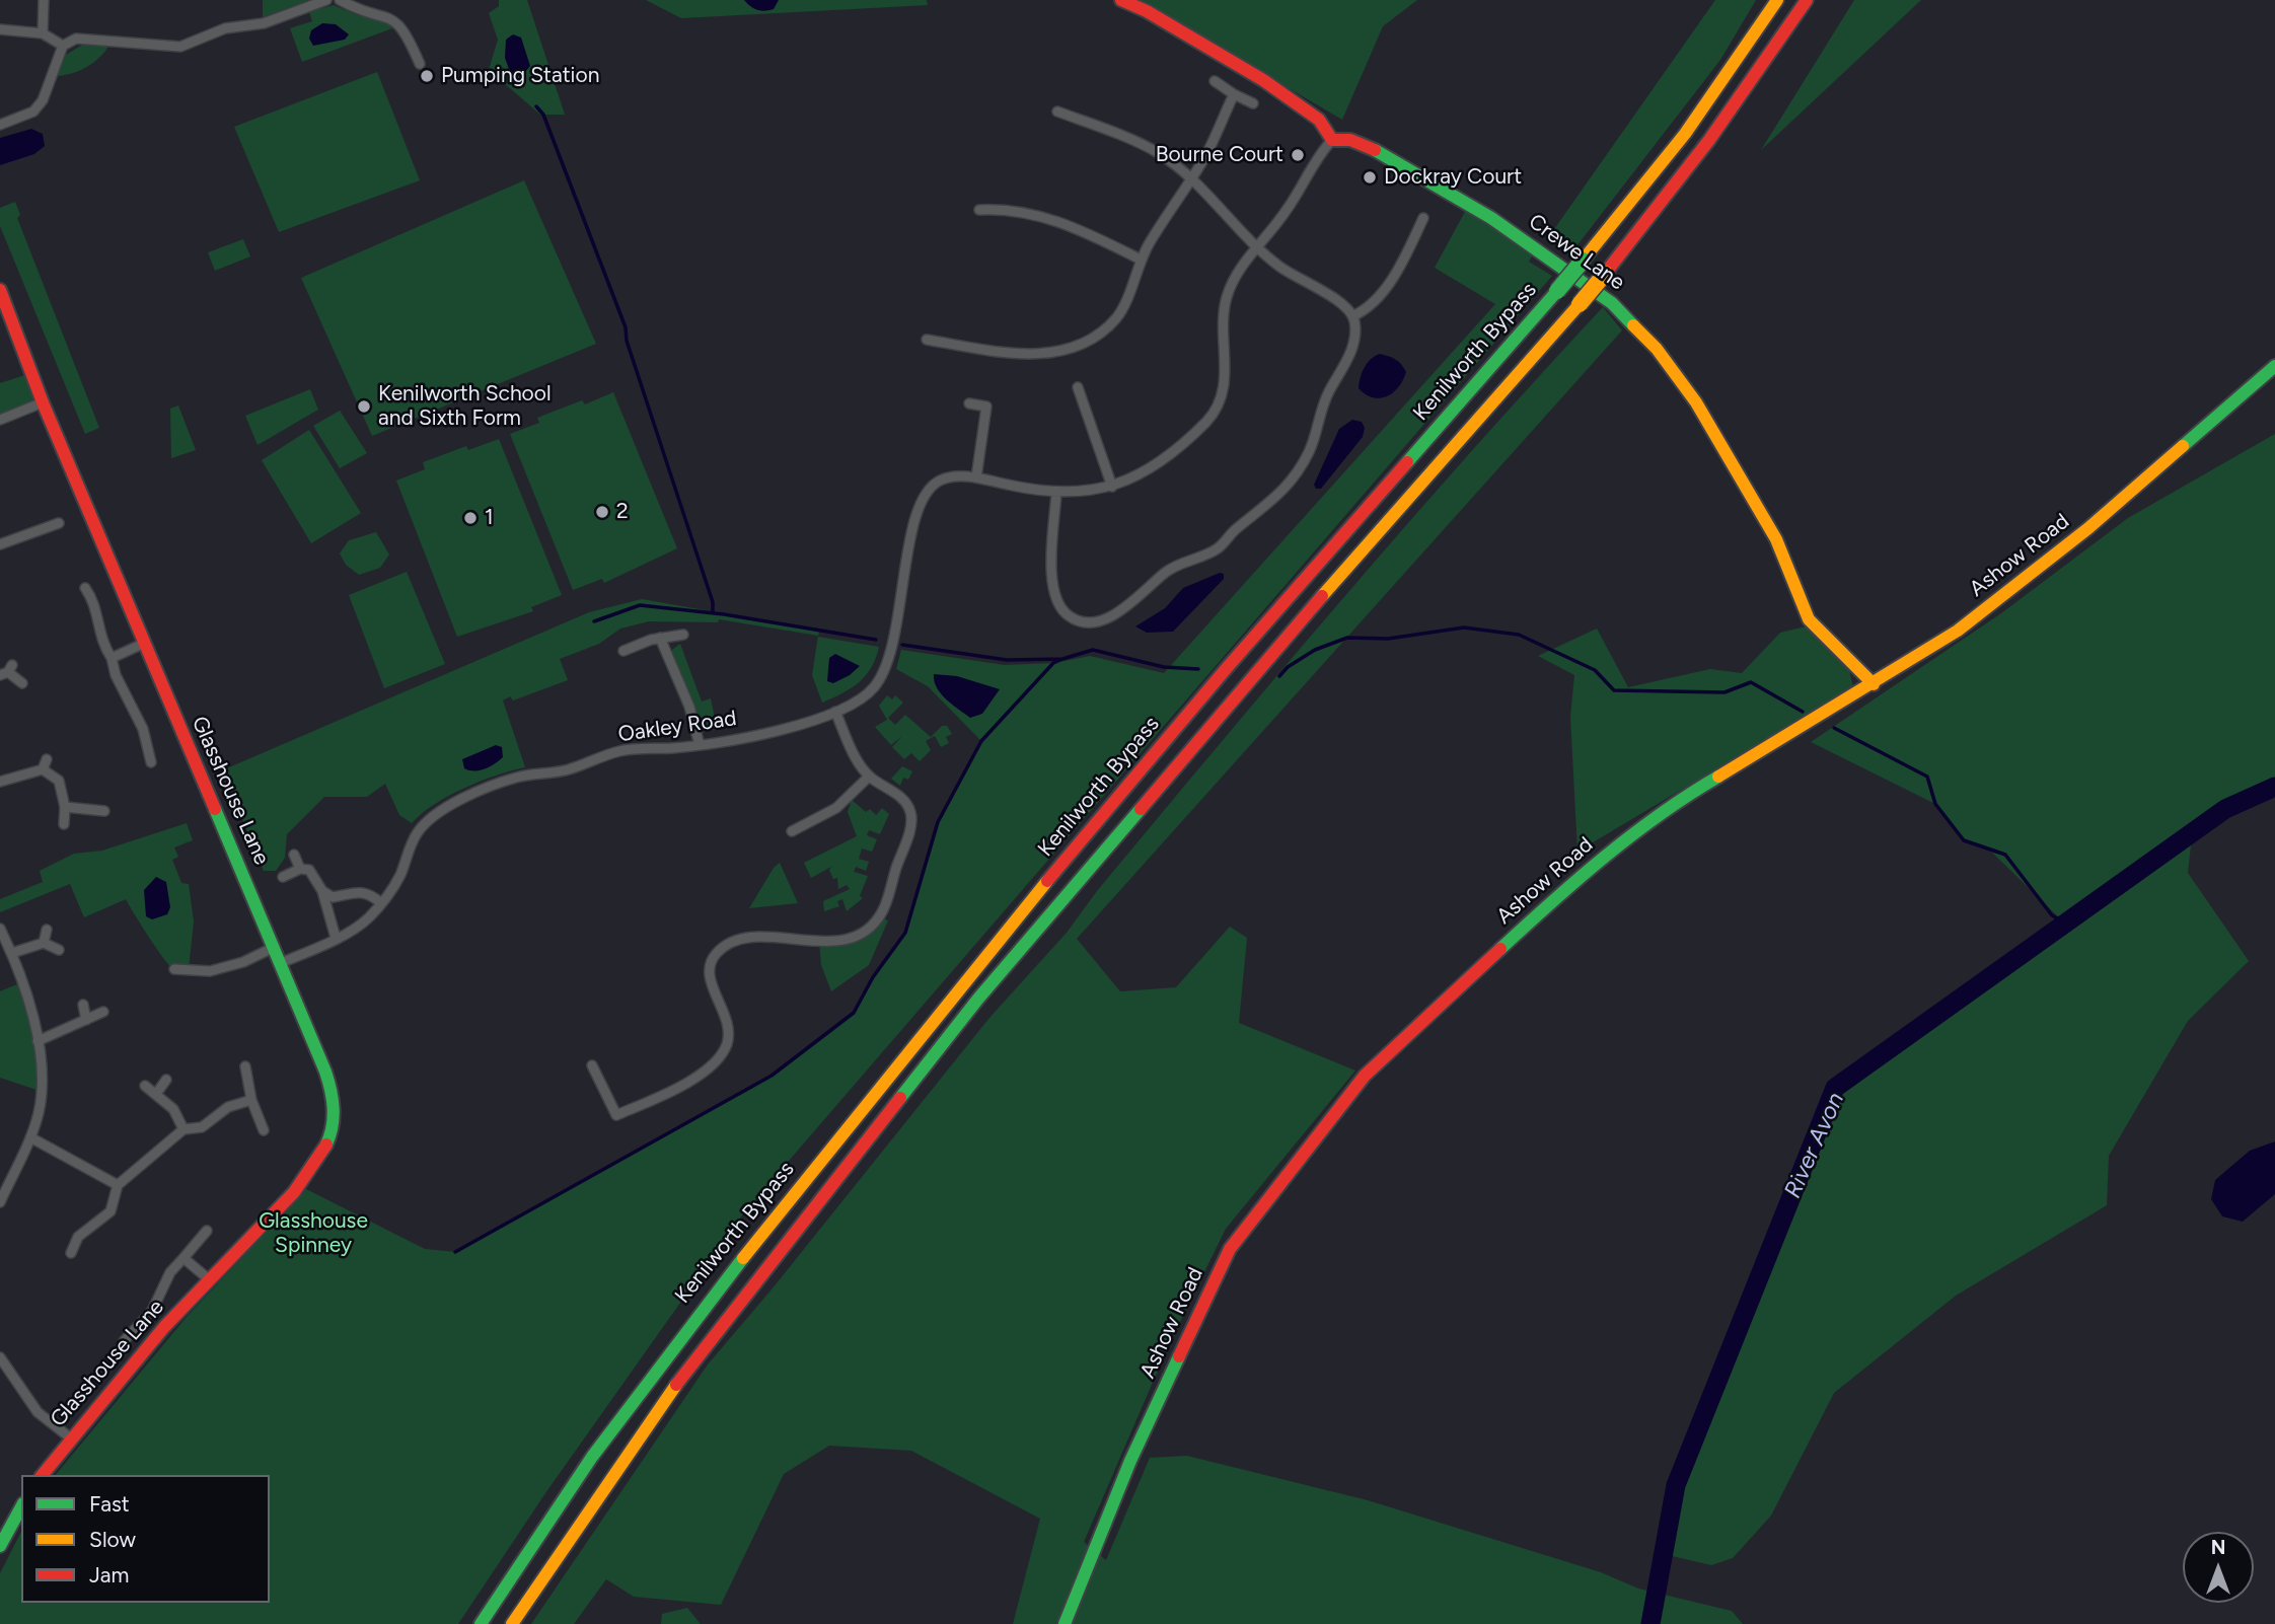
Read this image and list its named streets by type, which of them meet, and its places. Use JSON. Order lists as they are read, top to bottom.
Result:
{
  "streets": {
    "main road": [
      "Crewe Lane",
      "Kenilworth Bypass",
      "Ashow Road",
      "Glasshouse Lane"
    ],
    "street": ["Oakley Road"]
  },
  "crossings": [
    ["Crewe Lane", "Ashow Road"],
    ["Oakley Road", "Glasshouse Lane"]
  ],
  "water": ["River Avon"],
  "parks": ["Glasshouse Spinney"],
  "places": [
    "Pumping Station",
    "Bourne Court",
    "Dockray Court",
    "Kenilworth School and Sixth Form",
    "2",
    "1"
  ],
  "legend": ["Fast", "Slow", "Jam"],
  "north": "top"
}
